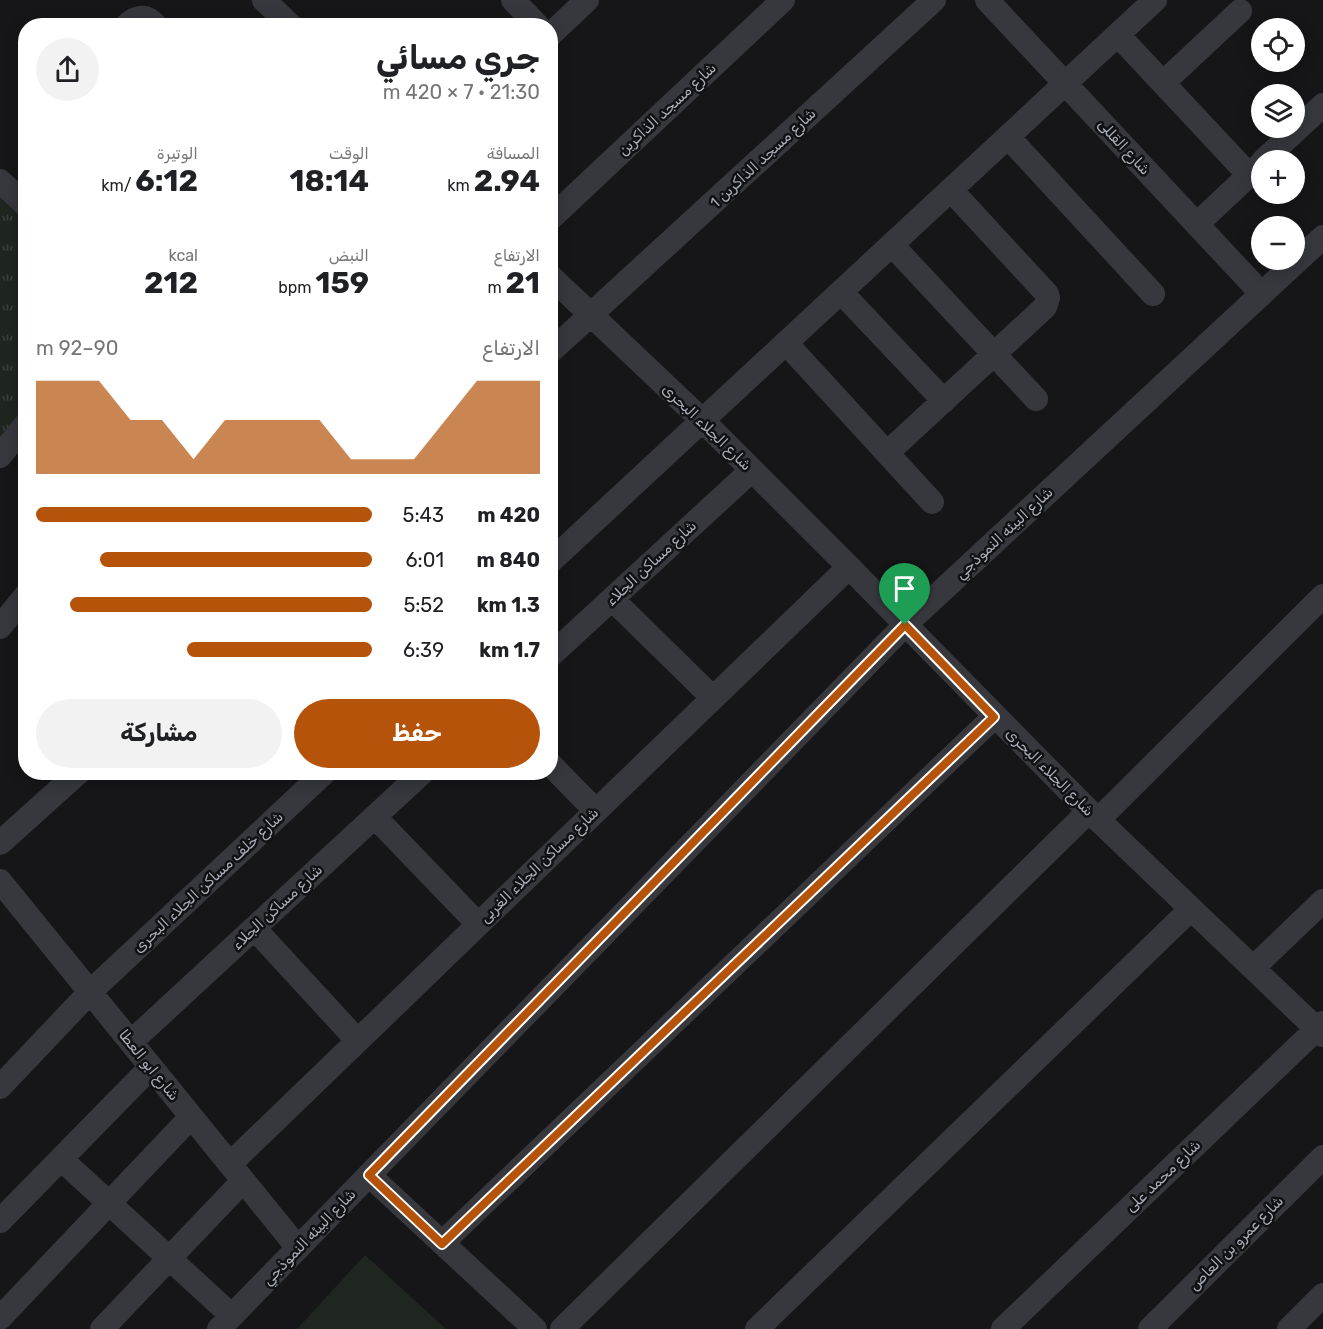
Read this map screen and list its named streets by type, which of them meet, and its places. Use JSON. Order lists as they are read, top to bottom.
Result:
{
  "streets": {
    "street": [
      "شارع مسجد الذاكرين",
      "شارع القللى",
      "شارع مسجد الذاكرين 1",
      "شارع الجلاء البحرى",
      "شارع البيئه النموذجي",
      "شارع مساكن الجلاء",
      "شارع مساكن الجلاء الغربى",
      "شارع خلف مساكن الجلاء البحرى",
      "شارع ابو العطا",
      "شارع محمد على",
      "شارع عمرو بن العاص"
    ]
  },
  "crossings": [
    ["شارع القللى", "شارع البيئه النموذجي"],
    ["شارع مسجد الذاكرين 1", "شارع الجلاء البحرى"],
    ["شارع الجلاء البحرى", "شارع البيئه النموذجي"],
    ["شارع الجلاء البحرى", "شارع مساكن الجلاء"],
    ["شارع الجلاء البحرى", "شارع مساكن الجلاء الغربى"],
    ["شارع الجلاء البحرى", "شارع محمد على"],
    ["شارع البيئه النموذجي", "شارع ابو العطا"],
    ["شارع مساكن الجلاء", "شارع ابو العطا"],
    ["شارع مساكن الجلاء الغربى", "شارع ابو العطا"],
    ["شارع خلف مساكن الجلاء البحرى", "شارع ابو العطا"]
  ],
  "page": {
    "map_buttons": ["+", "−"],
    "heading": ["جري مسائي", "21:30 · 7 × 420 m"],
    "stats": [
      ["المسافة", "2.94 km"],
      ["الوقت", "18:14"],
      ["الوتيرة", "6:12 /km"],
      ["الارتفاع", "21 m"],
      ["النبض", "159 bpm"],
      ["kcal", "212"]
    ],
    "chart": ["الارتفاع", "90–92 m"],
    "list": [
      {
        "name": "420 m",
        "note": "5:43"
      },
      {
        "name": "840 m",
        "note": "6:01"
      },
      {
        "name": "1.3 km",
        "note": "5:52"
      },
      {
        "name": "1.7 km",
        "note": "6:39"
      }
    ],
    "buttons": ["حفظ", "مشاركة"]
  }
}
